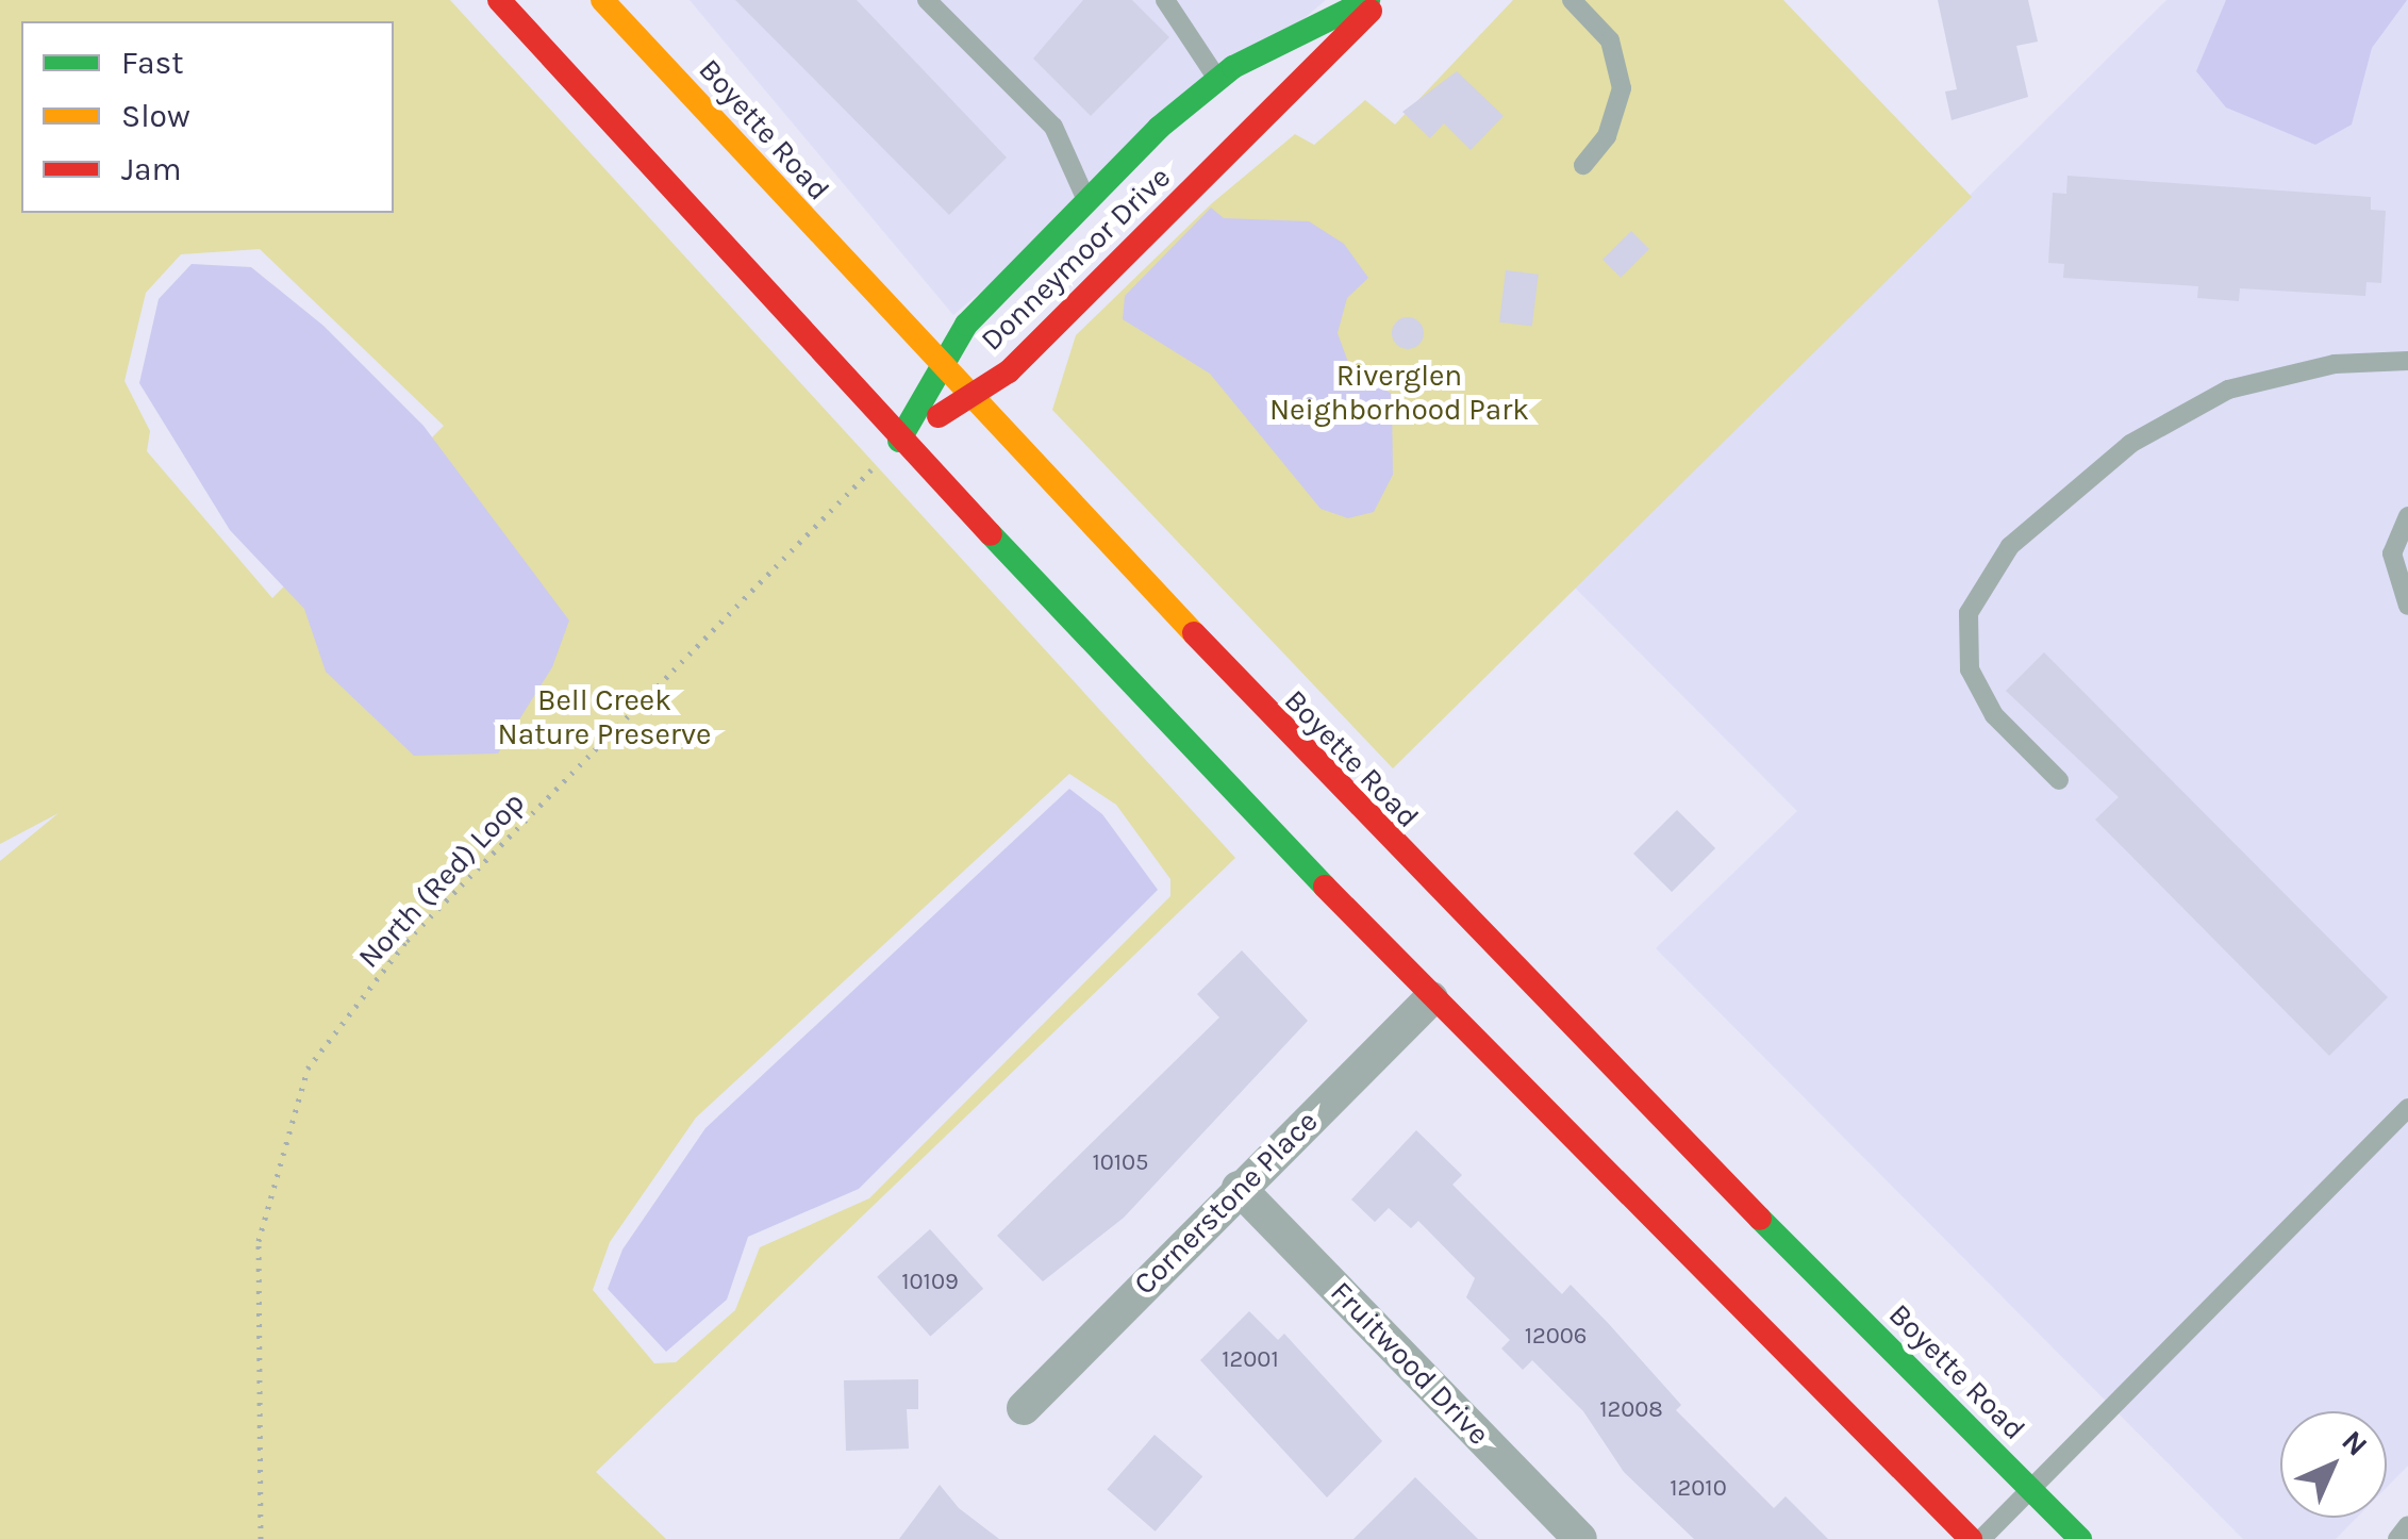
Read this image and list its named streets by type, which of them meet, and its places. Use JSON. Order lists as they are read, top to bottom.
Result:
{
  "streets": {
    "main road": ["Boyette Road", "Donneymoor Drive"],
    "street": ["Cornerstone Place", "Fruitwood Drive"],
    "path": ["North (Red) Loop"]
  },
  "crossings": [
    ["Boyette Road", "Donneymoor Drive"],
    ["Cornerstone Place", "Fruitwood Drive"]
  ],
  "parks": ["Riverglen Neighborhood Park", "Bell Creek Nature Preserve"],
  "house_numbers": [
    "10105",
    "10109",
    "12006",
    "12001",
    "12008",
    "12010"
  ],
  "legend": ["Fast", "Slow", "Jam"],
  "north": "top right"
}
